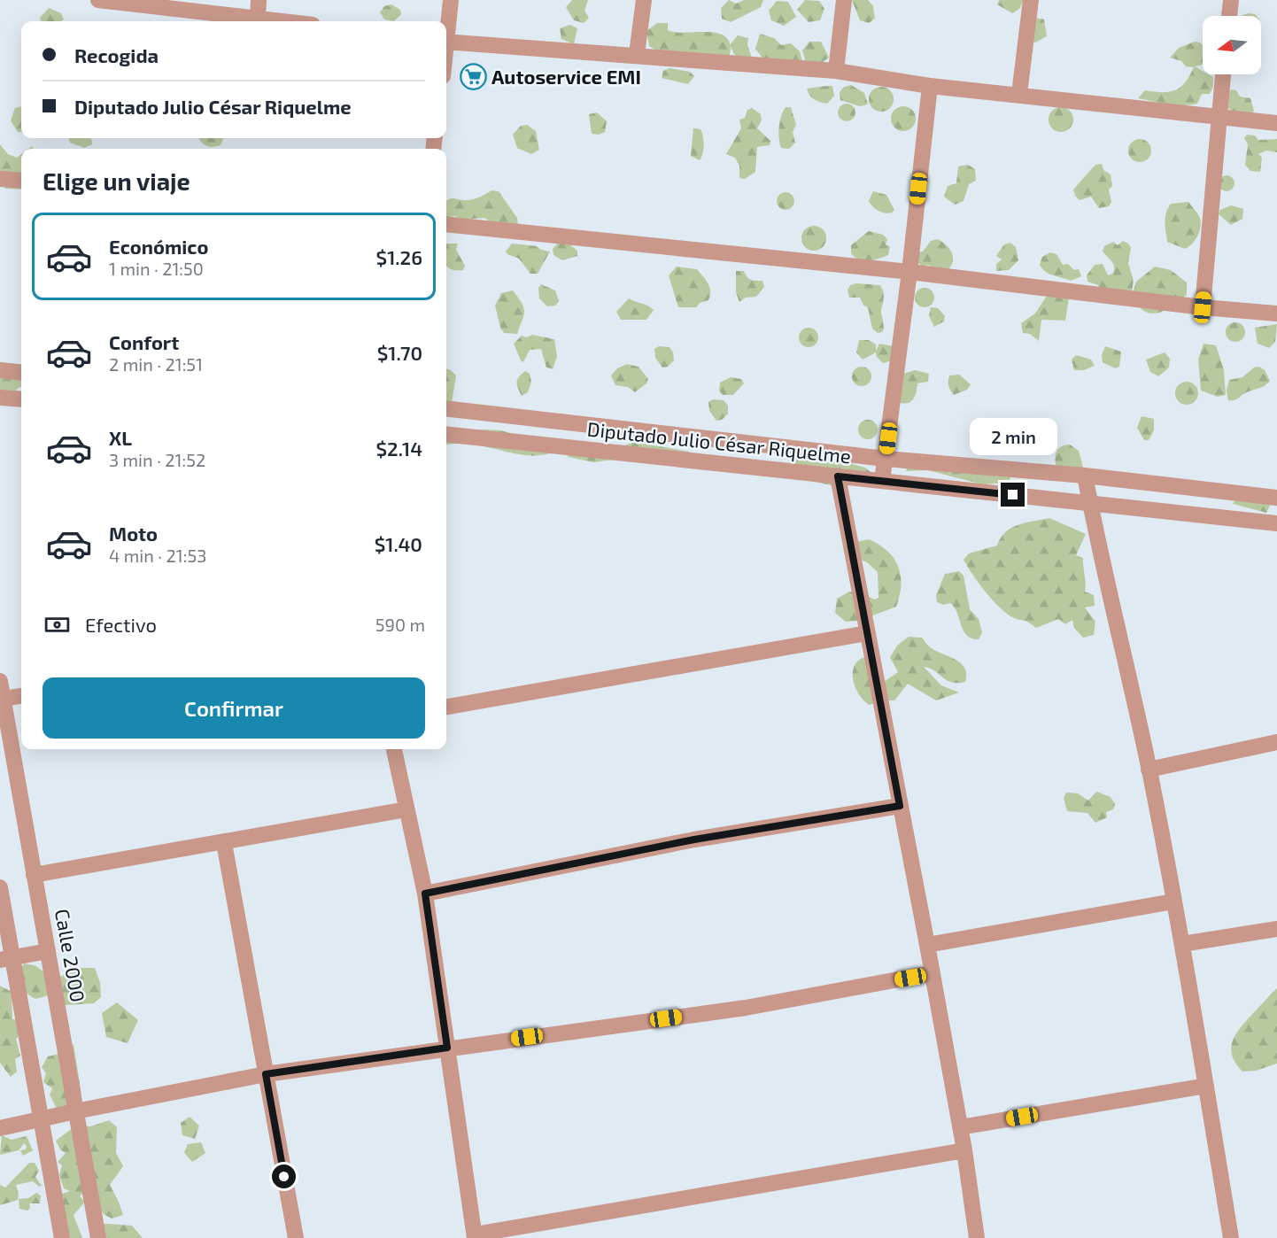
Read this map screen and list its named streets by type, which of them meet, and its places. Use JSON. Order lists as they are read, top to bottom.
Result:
{
  "streets": {
    "street": ["Diputado Julio César Riquelme", "Calle 2000"]
  },
  "places": {
    "supermarket": ["Autoservice EMI"]
  },
  "north": "left",
  "page": {
    "banner": ["Recogida", "Diputado Julio César Riquelme"],
    "heading": "Elige un viaje",
    "list": [
      {
        "name": "Económico",
        "note": "1 min · 21:50",
        "value": "$1.26"
      },
      {
        "name": "Confort",
        "note": "2 min · 21:51",
        "value": "$1.70"
      },
      {
        "name": "XL",
        "note": "3 min · 21:52",
        "value": "$2.14"
      },
      {
        "name": "Moto",
        "note": "4 min · 21:53",
        "value": "$1.40"
      }
    ],
    "bubble": "2 min",
    "pay": ["Efectivo", "590 m"],
    "buttons": "Confirmar"
  }
}
